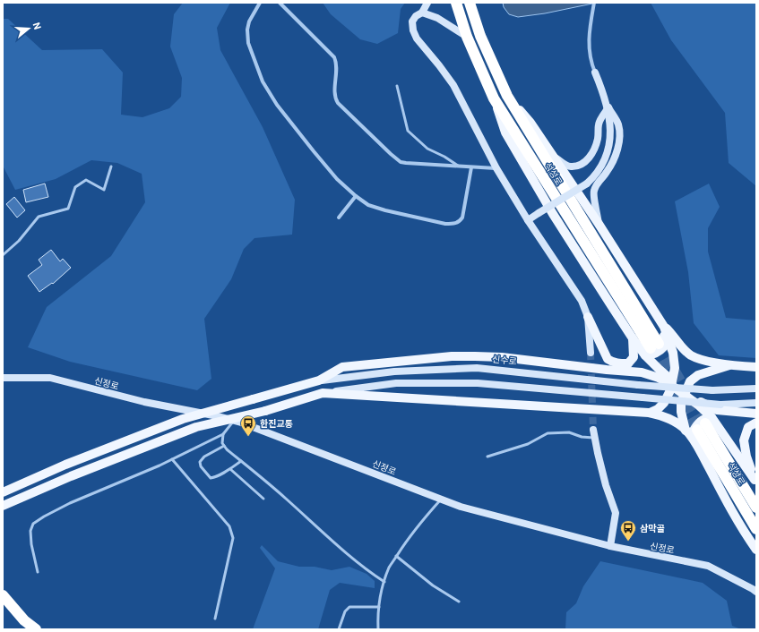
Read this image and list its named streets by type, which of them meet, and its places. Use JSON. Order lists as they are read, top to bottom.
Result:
{
  "streets": {
    "highway": ["석성로"],
    "main road": ["신수로"],
    "street": ["신정로"]
  },
  "places": {
    "bus stop": ["한진교통", "삼막골"]
  },
  "north": "right"
}
